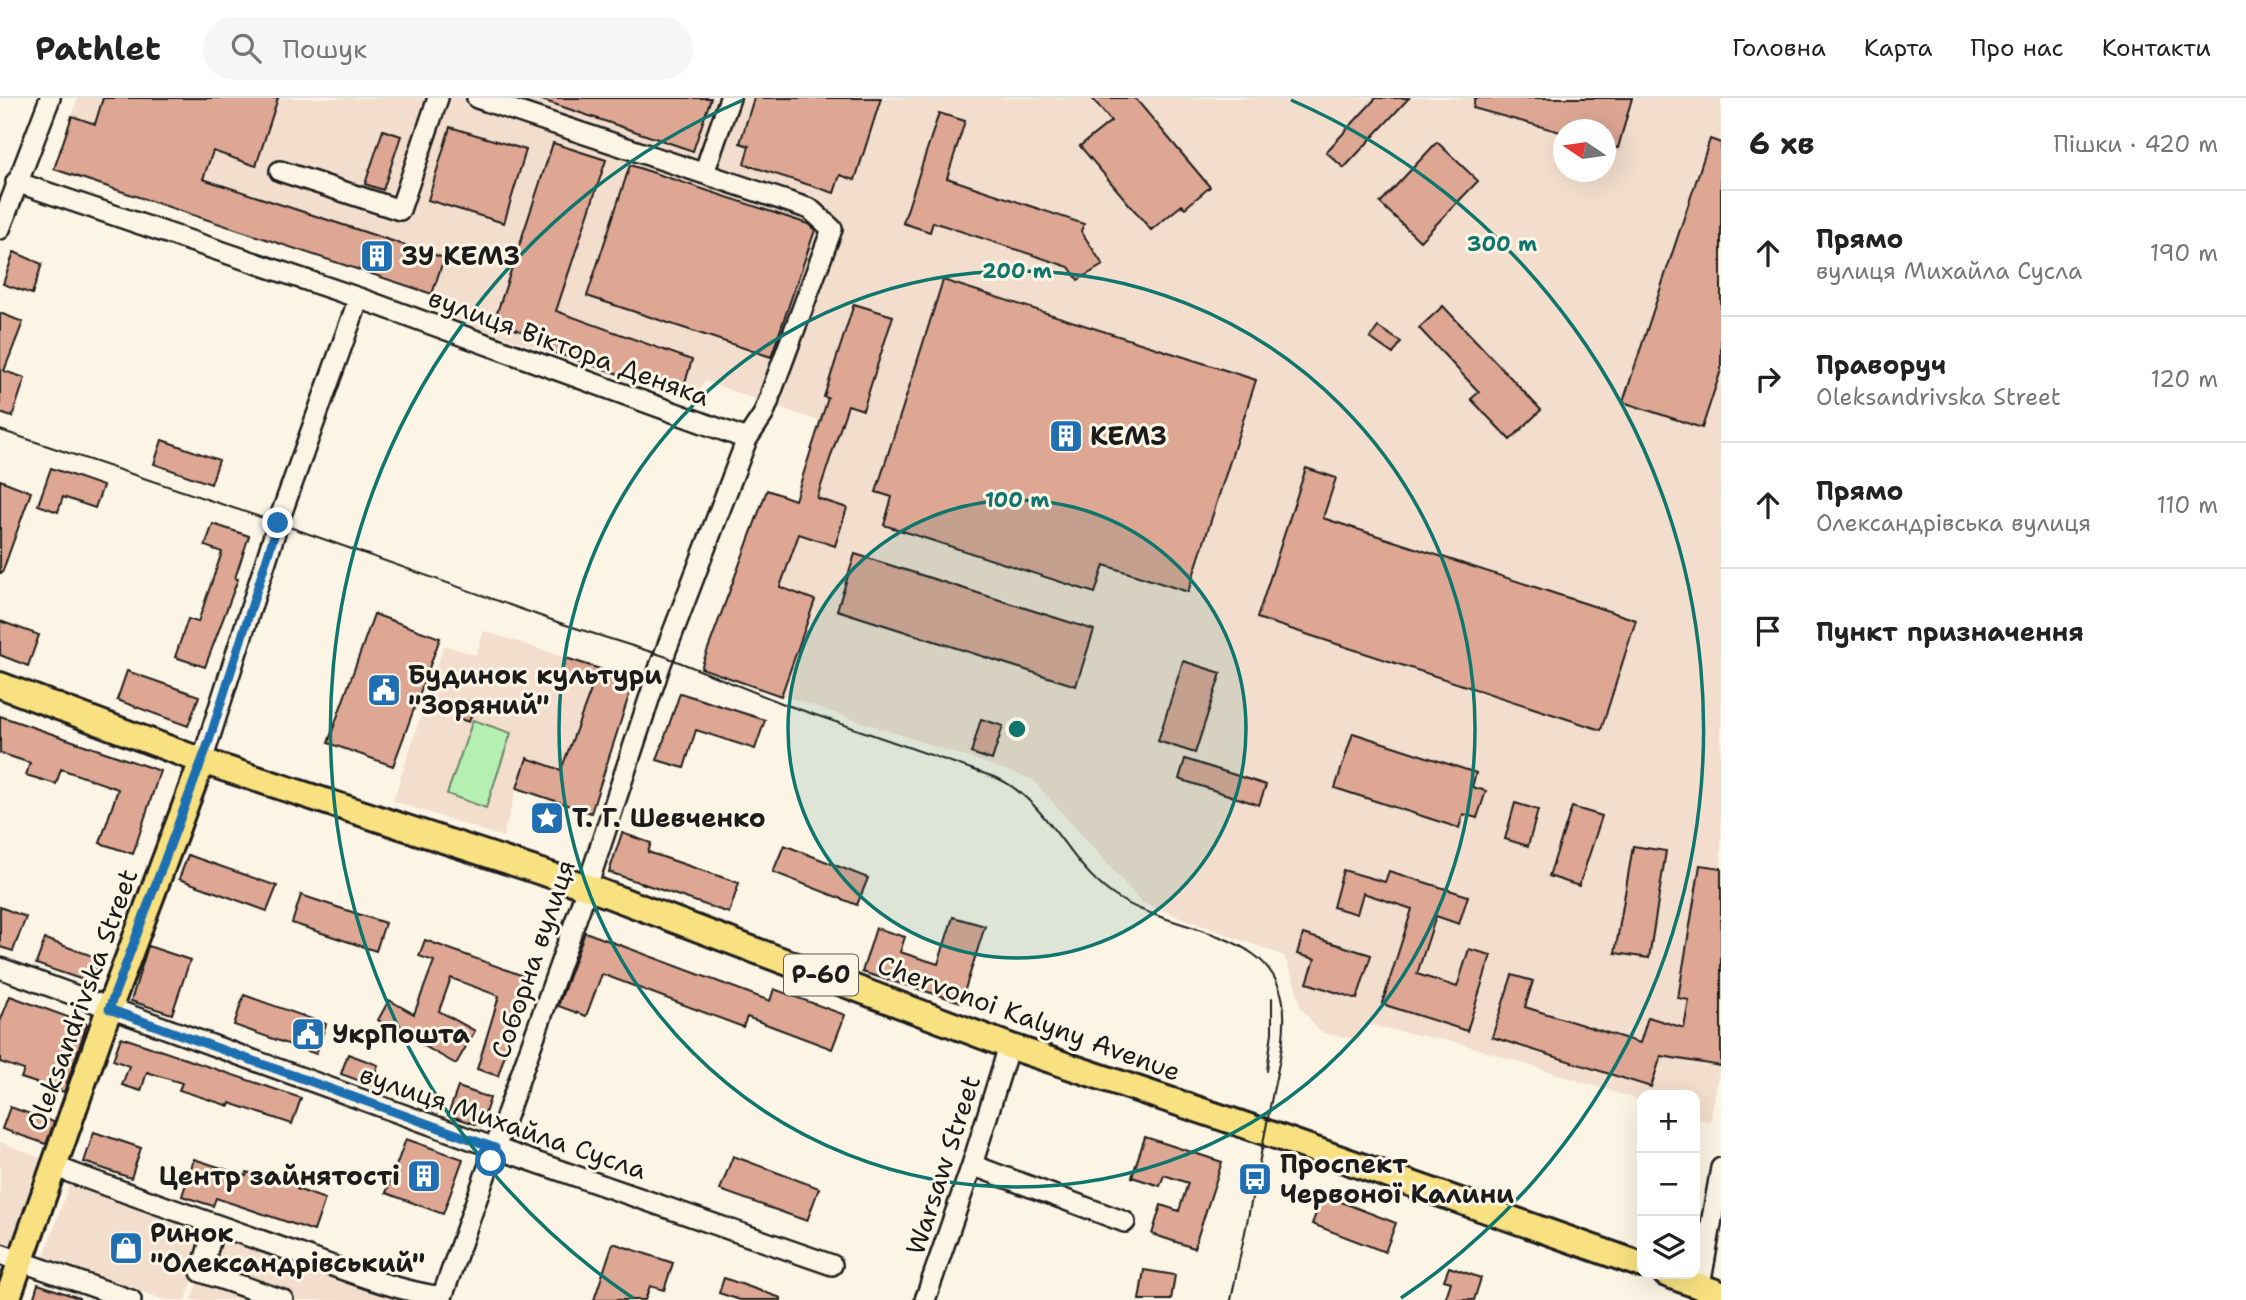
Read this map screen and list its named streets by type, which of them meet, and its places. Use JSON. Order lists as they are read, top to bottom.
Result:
{
  "streets": {
    "main road": ["Р-60", "Oleksandrivska Street", "Chervonoi Kalyny Avenue"],
    "street": [
      "вулиця Віктора Деняка",
      "Соборна вулиця",
      "вулиця Михайла Сусла",
      "Warsaw Street"
    ]
  },
  "crossings": [
    ["вулиця Віктора Деняка", "Соборна вулиця"],
    ["Соборна вулиця", "Chervonoi Kalyny Avenue"],
    ["Соборна вулиця", "вулиця Михайла Сусла"],
    ["Oleksandrivska Street", "Chervonoi Kalyny Avenue"],
    ["Oleksandrivska Street", "вулиця Михайла Сусла"],
    ["Chervonoi Kalyny Avenue", "Warsaw Street"]
  ],
  "places": {
    "building": ["ЗУ КЕМЗ", "КЕМЗ", "Центр зайнятості"],
    "public building": ["Будинок культури \"Зоряний\"", "УкрПошта"],
    "place": ["Т. Г. Шевченко"],
    "bus stop": ["Проспект Червоної Калини"],
    "shop": ["Ринок \"Олександрівський\""]
  },
  "north": "left",
  "page": {
    "header": "Pathlet",
    "search": "Пошук",
    "nav": [
      "Головна",
      "Карта",
      "Про нас",
      "Контакти"
    ],
    "heading": ["6 хв", "Пішки · 420 m"],
    "list": [
      ["Прямо", "вулиця Михайла Сусла", "190 m"],
      ["Праворуч", "Oleksandrivska Street", "120 m"],
      ["Прямо", "Олександрівська вулиця", "110 m"],
      "Пункт призначення"
    ],
    "map_buttons": ["+", "−"]
  },
  "rings": ["300 m", "200 m", "100 m"]
}
